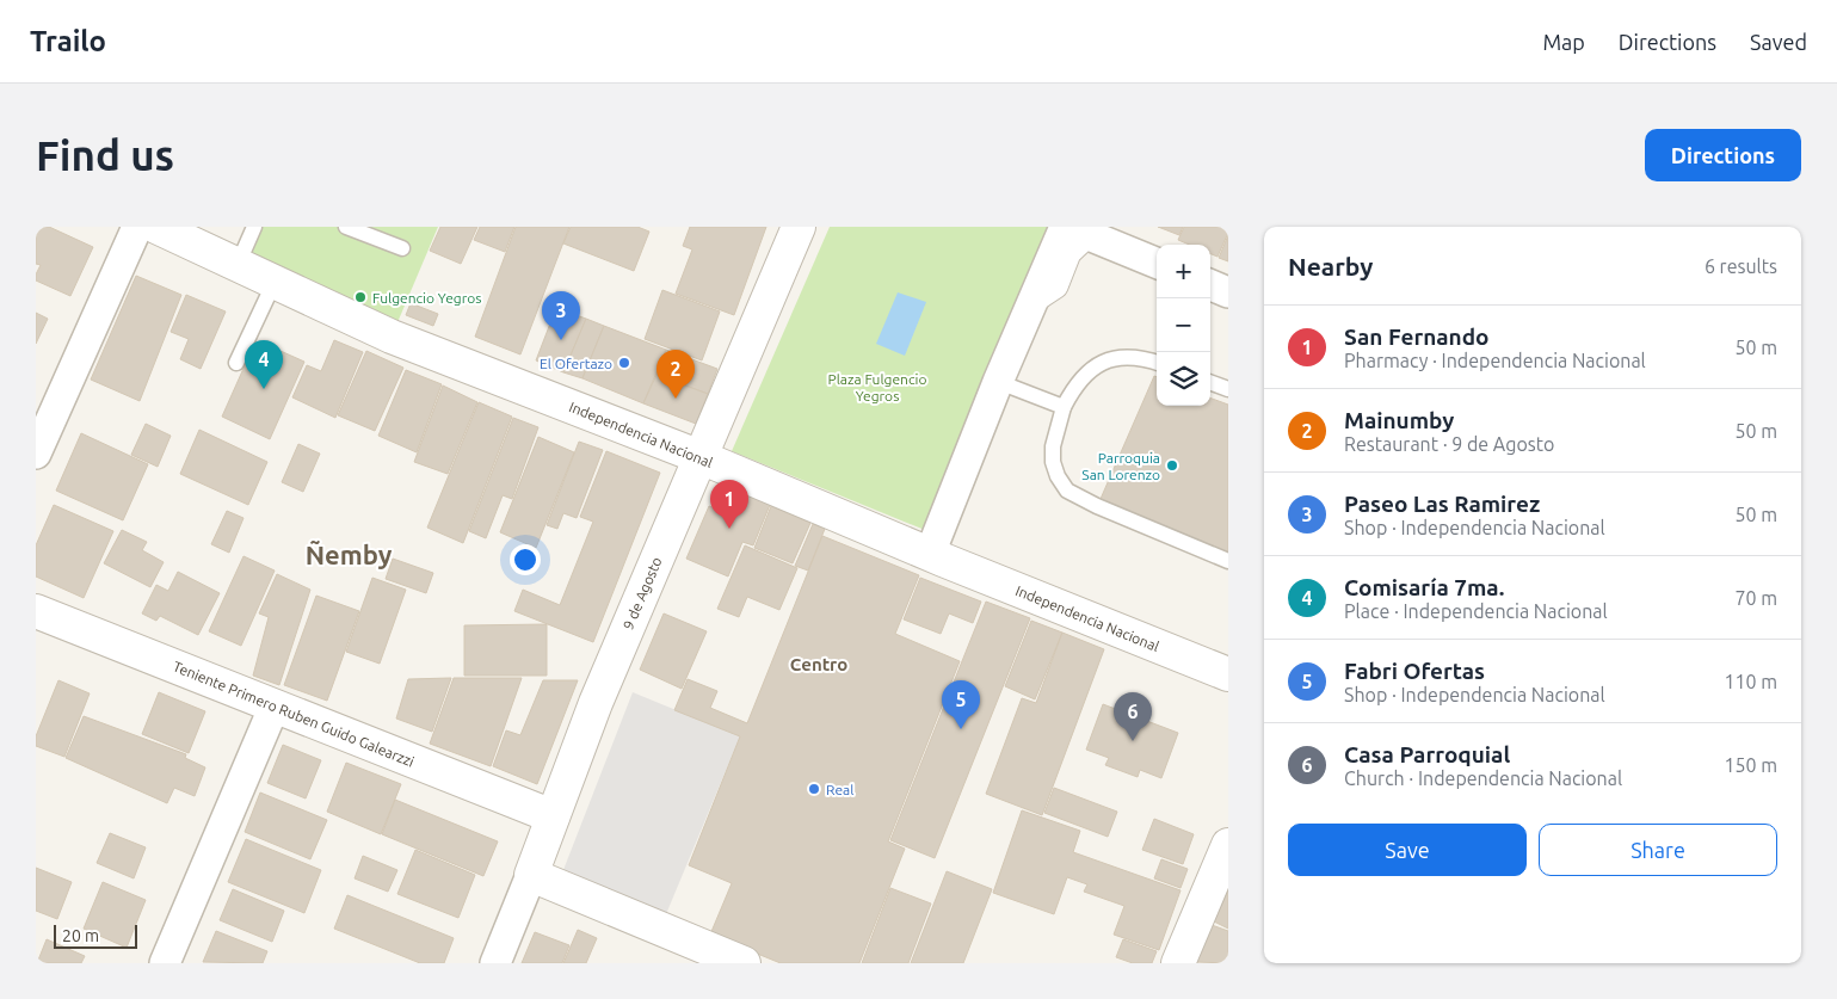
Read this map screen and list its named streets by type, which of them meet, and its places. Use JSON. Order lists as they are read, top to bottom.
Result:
{
  "streets": {
    "street": ["Independencia Nacional", "9 de Agosto", "Teniente Primero Ruben Guido Galearzzi"]
  },
  "crossings": [
    ["Independencia Nacional", "9 de Agosto"],
    ["9 de Agosto", "Teniente Primero Ruben Guido Galearzzi"]
  ],
  "districts": ["Ñemby", "Centro"],
  "parks": ["Plaza Fulgencio Yegros"],
  "places": [
    "Fulgencio Yegros",
    "El Ofertazo",
    "Parroquia San Lorenzo",
    "Real"
  ],
  "scale_bar": "20 m",
  "page": {
    "header": "Trailo",
    "nav": ["Map", "Directions", "Saved"],
    "buttons": [
      "Directions",
      ["Save", "Share"]
    ],
    "title": "Find us",
    "heading": ["Nearby", "6 results"],
    "map_buttons": ["+", "−"],
    "pins": [
      "3",
      "4",
      "2",
      "1",
      "5",
      "6"
    ],
    "list": [
      {
        "mark": "1",
        "name": "San Fernando",
        "note": "Pharmacy · Independencia Nacional",
        "value": "50 m"
      },
      {
        "mark": "2",
        "name": "Mainumby",
        "note": "Restaurant · 9 de Agosto",
        "value": "50 m"
      },
      {
        "mark": "3",
        "name": "Paseo Las Ramirez",
        "note": "Shop · Independencia Nacional",
        "value": "50 m"
      },
      {
        "mark": "4",
        "name": "Comisaría 7ma.",
        "note": "Place · Independencia Nacional",
        "value": "70 m"
      },
      {
        "mark": "5",
        "name": "Fabri Ofertas",
        "note": "Shop · Independencia Nacional",
        "value": "110 m"
      },
      {
        "mark": "6",
        "name": "Casa Parroquial",
        "note": "Church · Independencia Nacional",
        "value": "150 m"
      }
    ],
    "scale": "20 m"
  }
}
